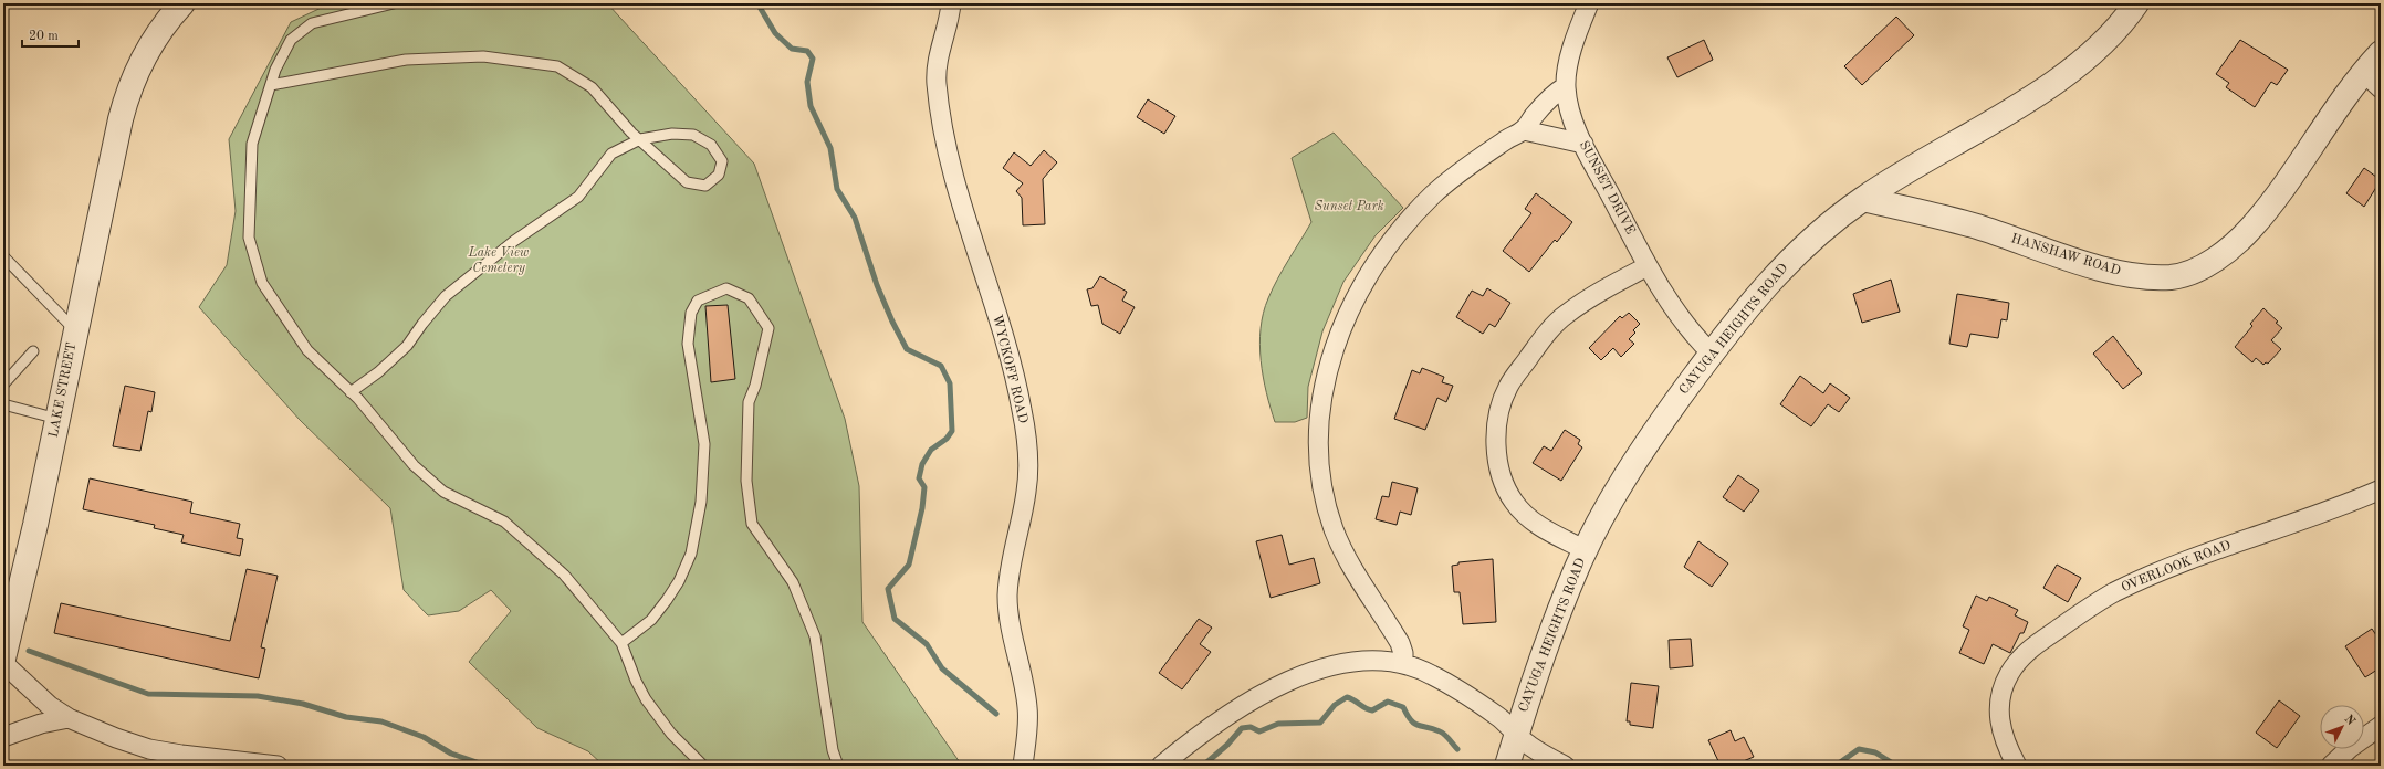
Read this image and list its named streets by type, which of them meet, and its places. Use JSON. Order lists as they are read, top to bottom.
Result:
{
  "streets": {
    "street": [
      "SUNSET DRIVE",
      "HANSHAW ROAD",
      "CAYUGA HEIGHTS ROAD",
      "WYCKOFF ROAD",
      "LAKE STREET",
      "OVERLOOK ROAD"
    ]
  },
  "crossings": [
    ["SUNSET DRIVE", "CAYUGA HEIGHTS ROAD"],
    ["HANSHAW ROAD", "CAYUGA HEIGHTS ROAD"]
  ],
  "parks": ["Sunset Park", "Lake View Cemetery"],
  "scale_bar": "20 m",
  "north": "top right"
}
